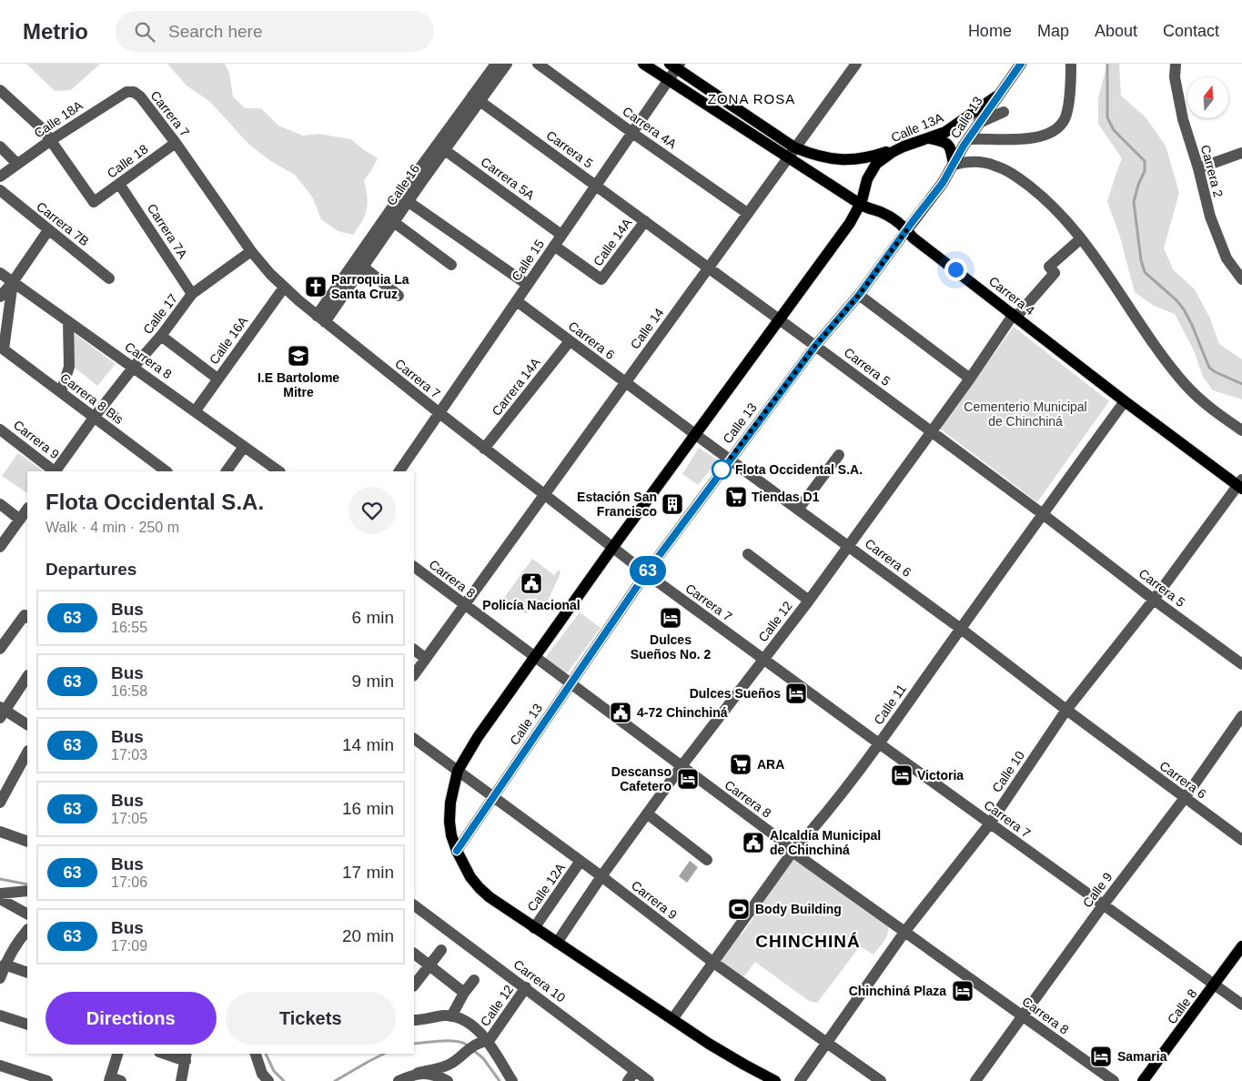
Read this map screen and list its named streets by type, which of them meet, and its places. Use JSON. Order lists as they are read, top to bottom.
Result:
{
  "streets": {
    "main road": [
      "Calle 13",
      "Calle 13A",
      "Carrera 4",
      "Calle 8"
    ],
    "street": [
      "Carrera 7",
      "Calle 18A",
      "Carrera 4A",
      "Carrera 5",
      "Calle 18",
      "Carrera 2",
      "Carrera 5A",
      "Calle 16",
      "Carrera 7B",
      "Carrera 7A",
      "Calle 14A",
      "Calle 15",
      "Calle 17",
      "Calle 14",
      "Calle 16A",
      "Carrera 6",
      "Carrera 8",
      "Carrera 14A",
      "Carrera 8 Bis",
      "Carrera 9",
      "Calle 12",
      "Calle 11",
      "Calle 10",
      "Calle 12A",
      "Calle 9",
      "Carrera 10"
    ]
  },
  "crossings": [
    ["Carrera 7", "Calle 13"],
    ["Carrera 7", "Calle 18A"],
    ["Carrera 7", "Calle 13A"],
    ["Carrera 7", "Calle 18"],
    ["Carrera 7", "Calle 16"],
    ["Carrera 7", "Calle 15"],
    ["Carrera 7", "Calle 17"],
    ["Carrera 7", "Calle 14"],
    ["Carrera 7", "Calle 16A"],
    ["Carrera 7", "Carrera 14A"],
    ["Carrera 7", "Calle 12"],
    ["Carrera 7", "Calle 11"],
    ["Carrera 7", "Calle 10"],
    ["Carrera 7", "Calle 9"],
    ["Carrera 7", "Calle 8"],
    ["Calle 13", "Calle 13A"],
    ["Calle 13", "Carrera 5"],
    ["Calle 13", "Carrera 4"],
    ["Calle 13", "Carrera 6"],
    ["Calle 13", "Carrera 8"],
    ["Calle 13", "Carrera 9"],
    ["Calle 18A", "Calle 18"],
    ["Carrera 4A", "Calle 15"],
    ["Carrera 4A", "Calle 14"],
    ["Calle 13A", "Carrera 5"],
    ["Calle 13A", "Carrera 4"],
    ["Calle 13A", "Carrera 6"],
    ["Calle 13A", "Carrera 8"],
    ["Calle 13A", "Carrera 9"],
    ["Calle 13A", "Calle 12"],
    ["Calle 13A", "Calle 11"],
    ["Calle 13A", "Calle 12A"],
    ["Carrera 5", "Calle 16"],
    ["Carrera 5", "Calle 14A"],
    ["Carrera 5", "Calle 15"],
    ["Carrera 5", "Calle 14"],
    ["Carrera 5", "Calle 12"],
    ["Carrera 5", "Calle 11"],
    ["Carrera 5", "Calle 10"],
    ["Calle 18", "Carrera 7A"],
    ["Carrera 5A", "Calle 16"],
    ["Carrera 5A", "Calle 15"],
    ["Carrera 7A", "Calle 17"],
    ["Calle 14A", "Calle 15"],
    ["Calle 15", "Carrera 4"],
    ["Calle 15", "Carrera 6"],
    ["Carrera 4", "Calle 14"],
    ["Carrera 4", "Calle 12"],
    ["Carrera 4", "Calle 11"],
    ["Carrera 4", "Calle 10"],
    ["Calle 17", "Carrera 8"],
    ["Calle 17", "Carrera 8 Bis"],
    ["Calle 14", "Carrera 6"],
    ["Calle 14", "Carrera 8"],
    ["Calle 16A", "Carrera 8"],
    ["Carrera 6", "Carrera 14A"],
    ["Carrera 6", "Calle 12"],
    ["Carrera 6", "Calle 11"],
    ["Carrera 6", "Calle 10"],
    ["Carrera 6", "Calle 9"],
    ["Carrera 8", "Calle 12"],
    ["Carrera 8", "Calle 11"],
    ["Carrera 8", "Calle 10"],
    ["Carrera 8", "Calle 9"],
    ["Carrera 9", "Calle 12"],
    ["Carrera 9", "Calle 11"],
    ["Carrera 9", "Calle 10"],
    ["Carrera 9", "Calle 12A"],
    ["Calle 12", "Carrera 10"]
  ],
  "districts": ["ZONA ROSA", "CHINCHINÁ"],
  "parks": ["Cementerio Municipal de Chinchiná"],
  "places": {
    "church": ["Parroquia La Santa Cruz"],
    "school or university": ["I.E Bartolome Mitre"],
    "other": ["Flota Occidental S.A."],
    "supermarket": ["Tiendas D1", "ARA"],
    "building": ["Estación San Francisco"],
    "public building": ["Policía Nacional", "4-72 Chinchiná", "Alcaldía Municipal de Chinchiná"],
    "hotel": [
      "Dulces Sueños No. 2",
      "Dulces Sueños",
      "Victoria",
      "Descanso Cafetero",
      "Chinchiná Plaza",
      "Samaria"
    ],
    "sports": ["Body Building"]
  },
  "lines": ["bus line 63"],
  "north": "top",
  "page": {
    "header": "Metrio",
    "search": "Search here",
    "nav": [
      "Home",
      "Map",
      "About",
      "Contact"
    ],
    "on_map": "63",
    "heading": [
      ["Flota Occidental S.A.", "Walk · 4 min · 250 m"],
      "Departures"
    ],
    "list": [
      {
        "mark": "63",
        "name": "Bus",
        "note": "16:55",
        "value": "6 min"
      },
      {
        "mark": "63",
        "name": "Bus",
        "note": "16:58",
        "value": "9 min"
      },
      {
        "mark": "63",
        "name": "Bus",
        "note": "17:03",
        "value": "14 min"
      },
      {
        "mark": "63",
        "name": "Bus",
        "note": "17:05",
        "value": "16 min"
      },
      {
        "mark": "63",
        "name": "Bus",
        "note": "17:06",
        "value": "17 min"
      },
      {
        "mark": "63",
        "name": "Bus",
        "note": "17:09",
        "value": "20 min"
      }
    ],
    "buttons": ["Directions", "Tickets"]
  }
}
